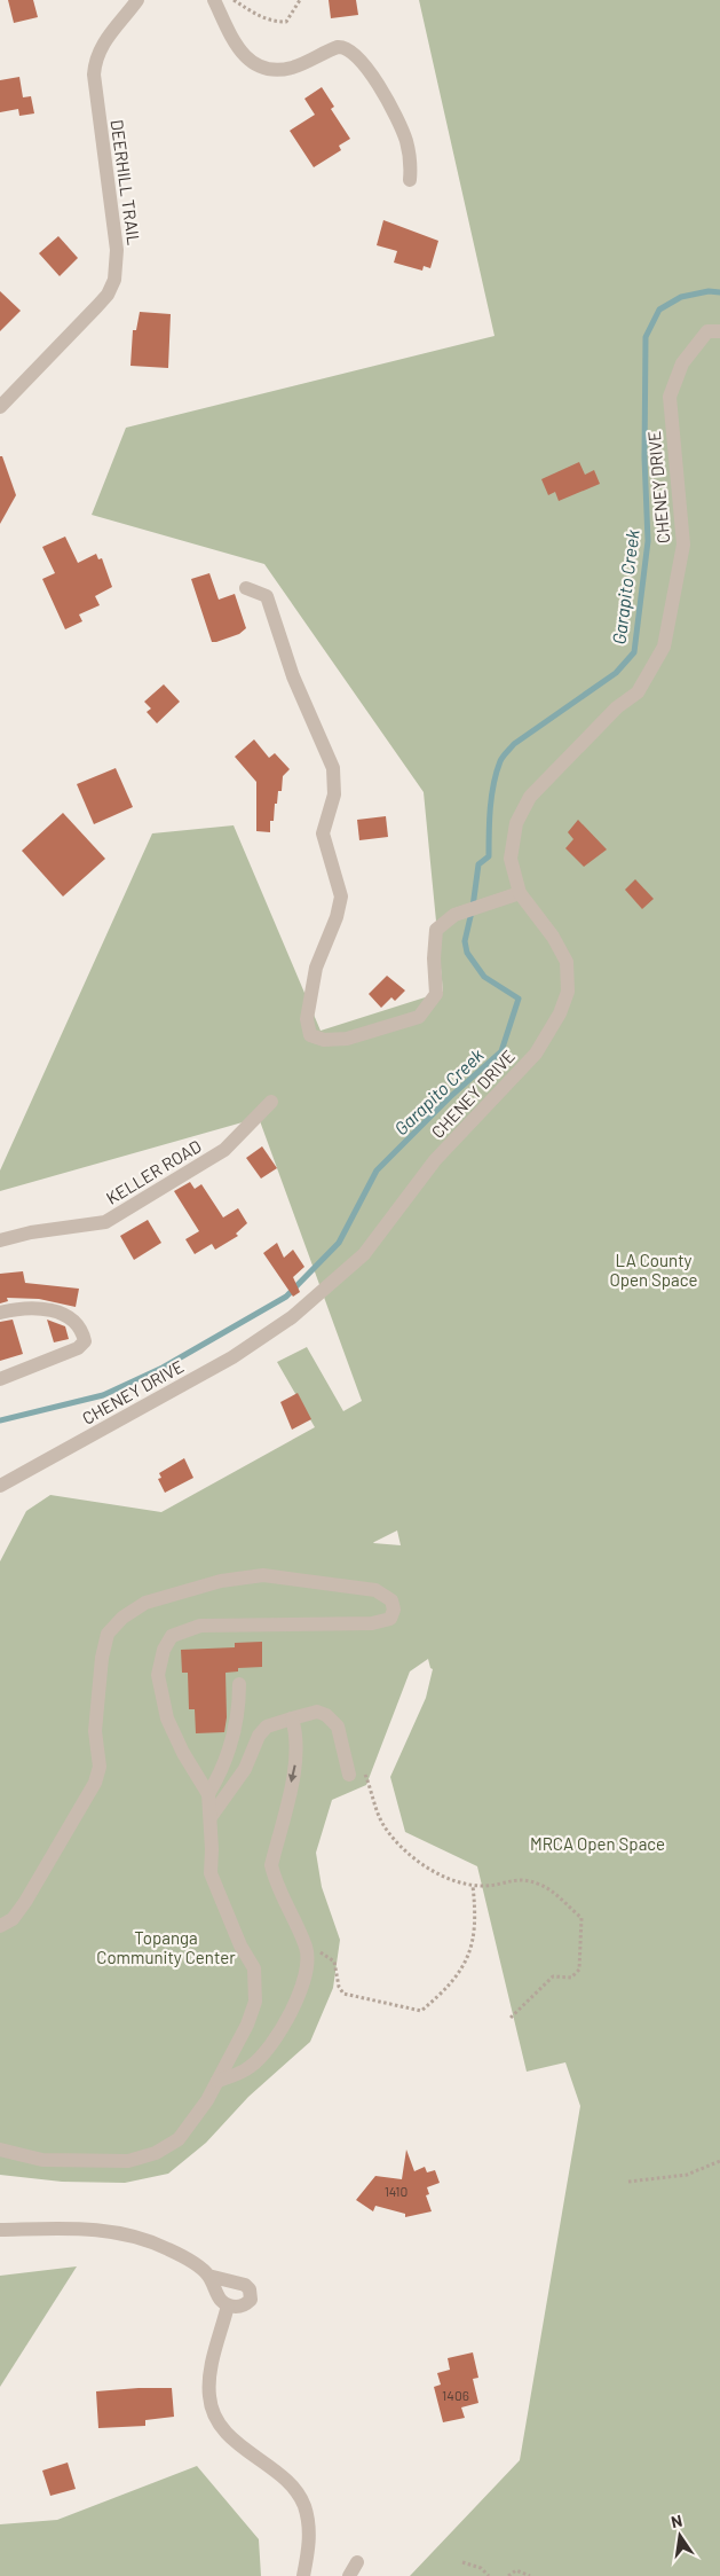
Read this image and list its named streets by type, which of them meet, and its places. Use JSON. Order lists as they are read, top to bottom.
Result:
{
  "streets": {
    "street": ["DEERHILL TRAIL", "CHENEY DRIVE", "KELLER ROAD"]
  },
  "water": ["Garapito Creek"],
  "parks": ["LA County Open Space", "MRCA Open Space", "Topanga Community Center"],
  "house_numbers": ["1410", "1406"],
  "north": "top"
}
